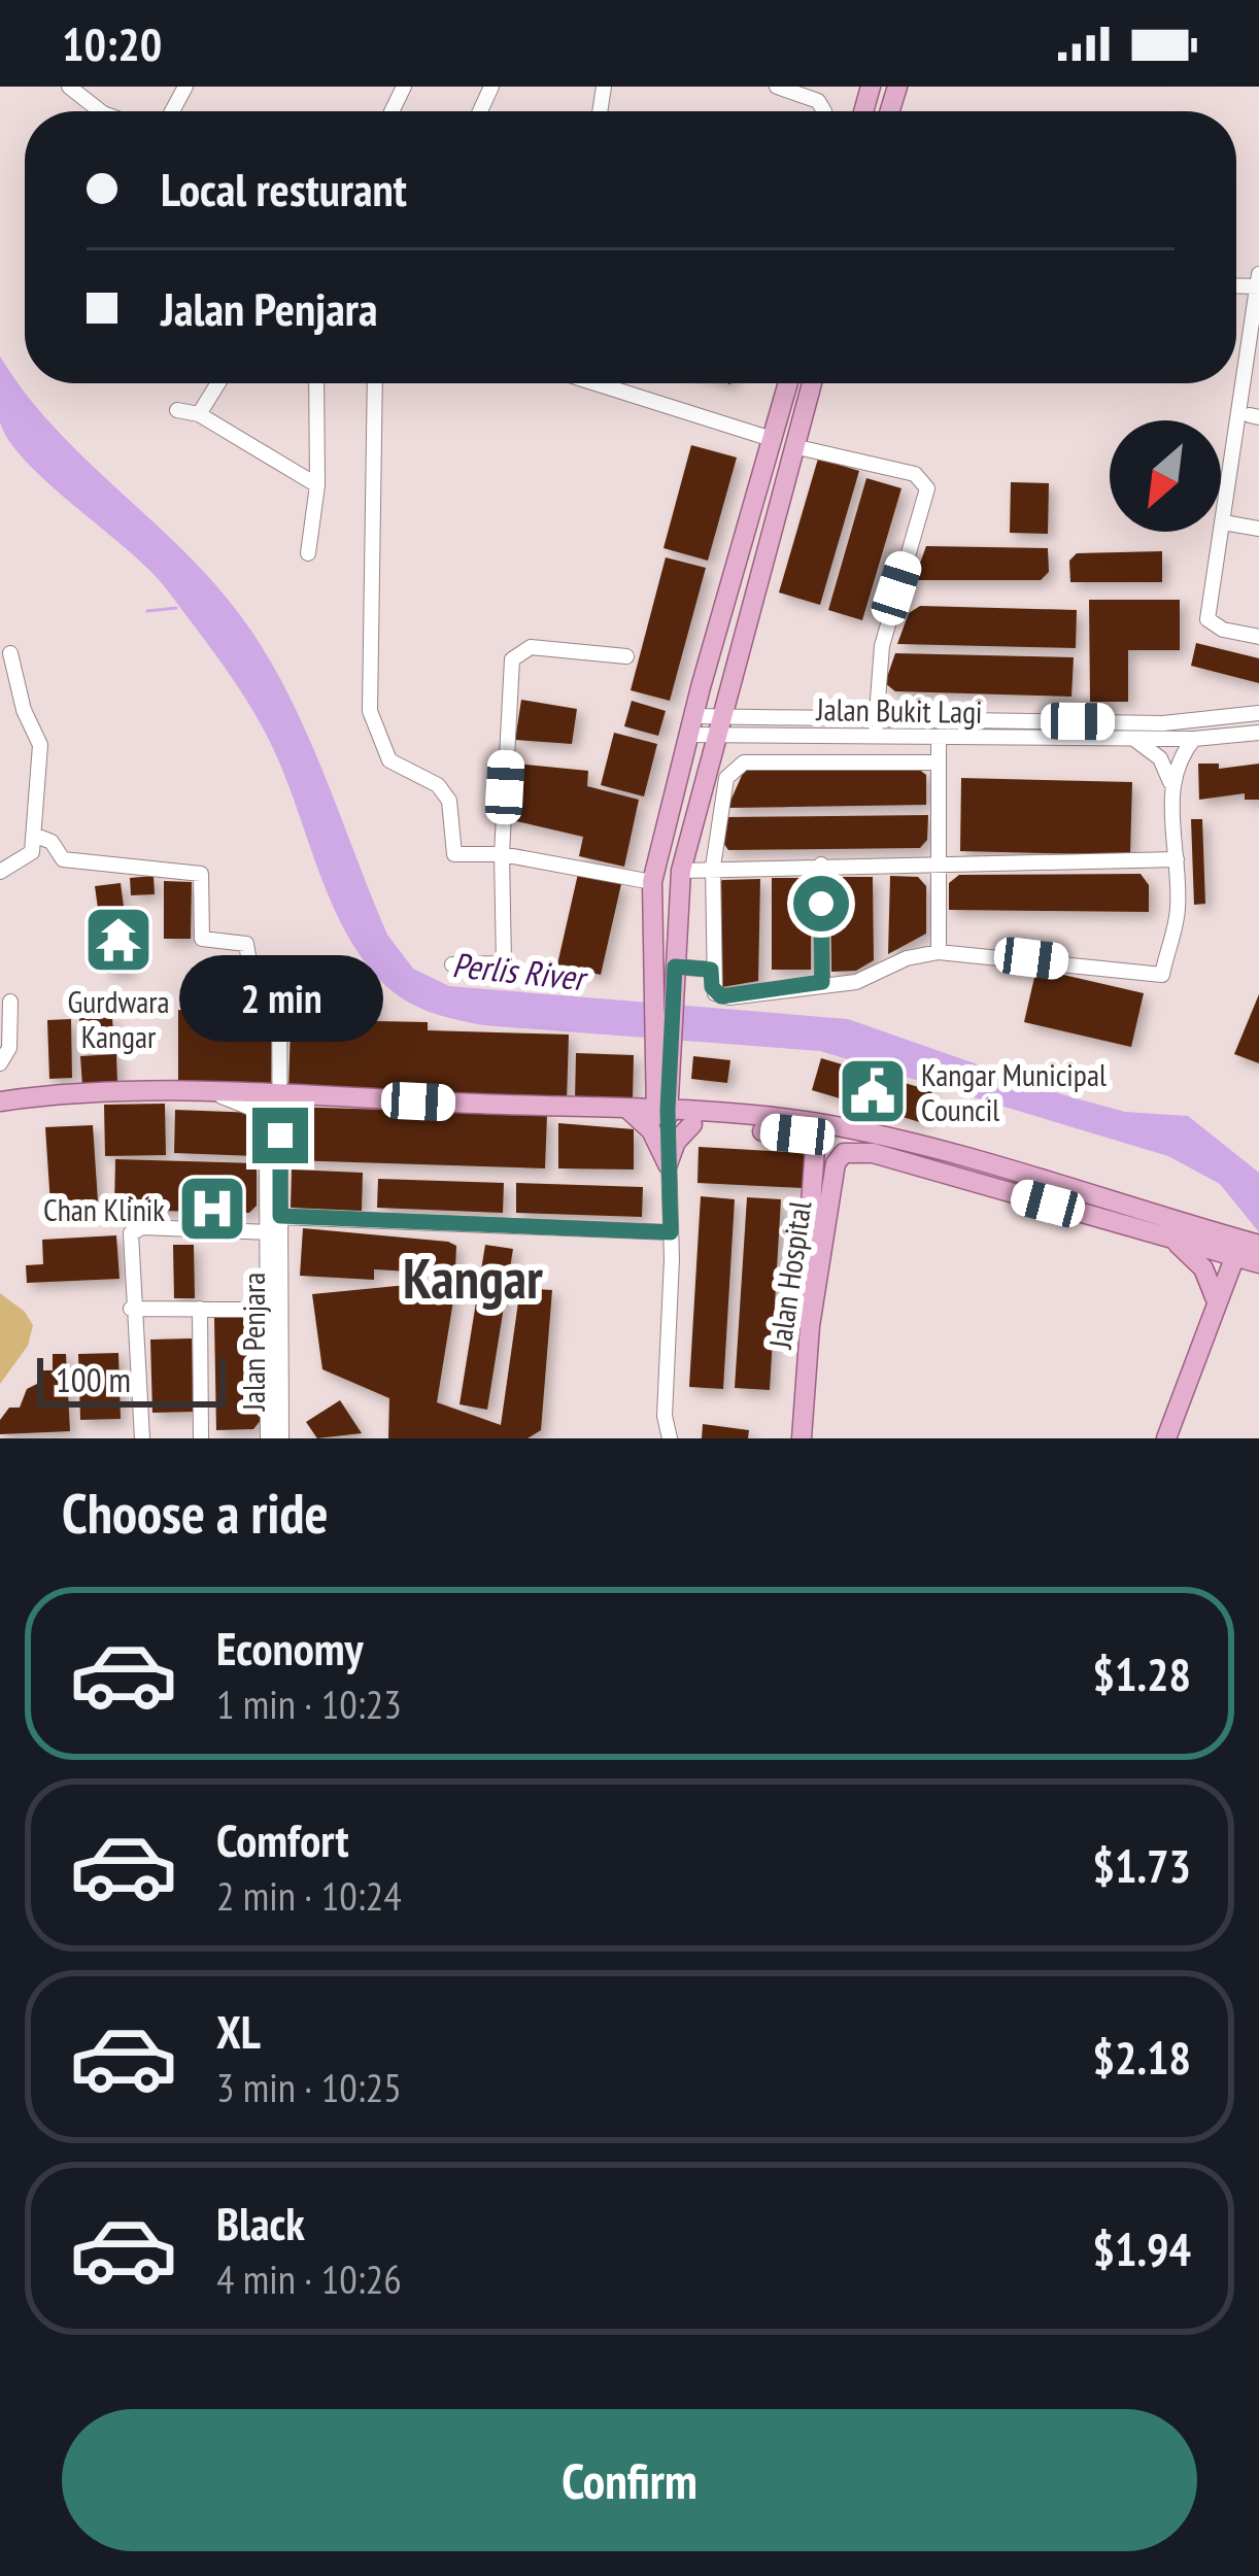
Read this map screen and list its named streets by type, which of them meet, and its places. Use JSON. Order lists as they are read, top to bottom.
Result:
{
  "streets": {
    "main road": ["Jalan Hospital"],
    "street": ["Jalan Bukit Lagi", "Jalan Penjara"]
  },
  "districts": ["Kangar"],
  "water": ["Perlis River"],
  "places": {
    "temple": ["Gurdwara Kangar"],
    "public building": ["Kangar Municipal Council"],
    "hospital": ["Chan Klinik"]
  },
  "scale_bar": "100 m",
  "north": "bottom left",
  "page": {
    "status": "10:20",
    "banner": ["Local resturant", "Jalan Penjara"],
    "bubble": "2 min",
    "scale": "100 m",
    "heading": "Choose a ride",
    "list": [
      {
        "name": "Economy",
        "note": "1 min · 10:23",
        "value": "$1.28"
      },
      {
        "name": "Comfort",
        "note": "2 min · 10:24",
        "value": "$1.73"
      },
      {
        "name": "XL",
        "note": "3 min · 10:25",
        "value": "$2.18"
      },
      {
        "name": "Black",
        "note": "4 min · 10:26",
        "value": "$1.94"
      }
    ],
    "buttons": "Confirm"
  }
}
